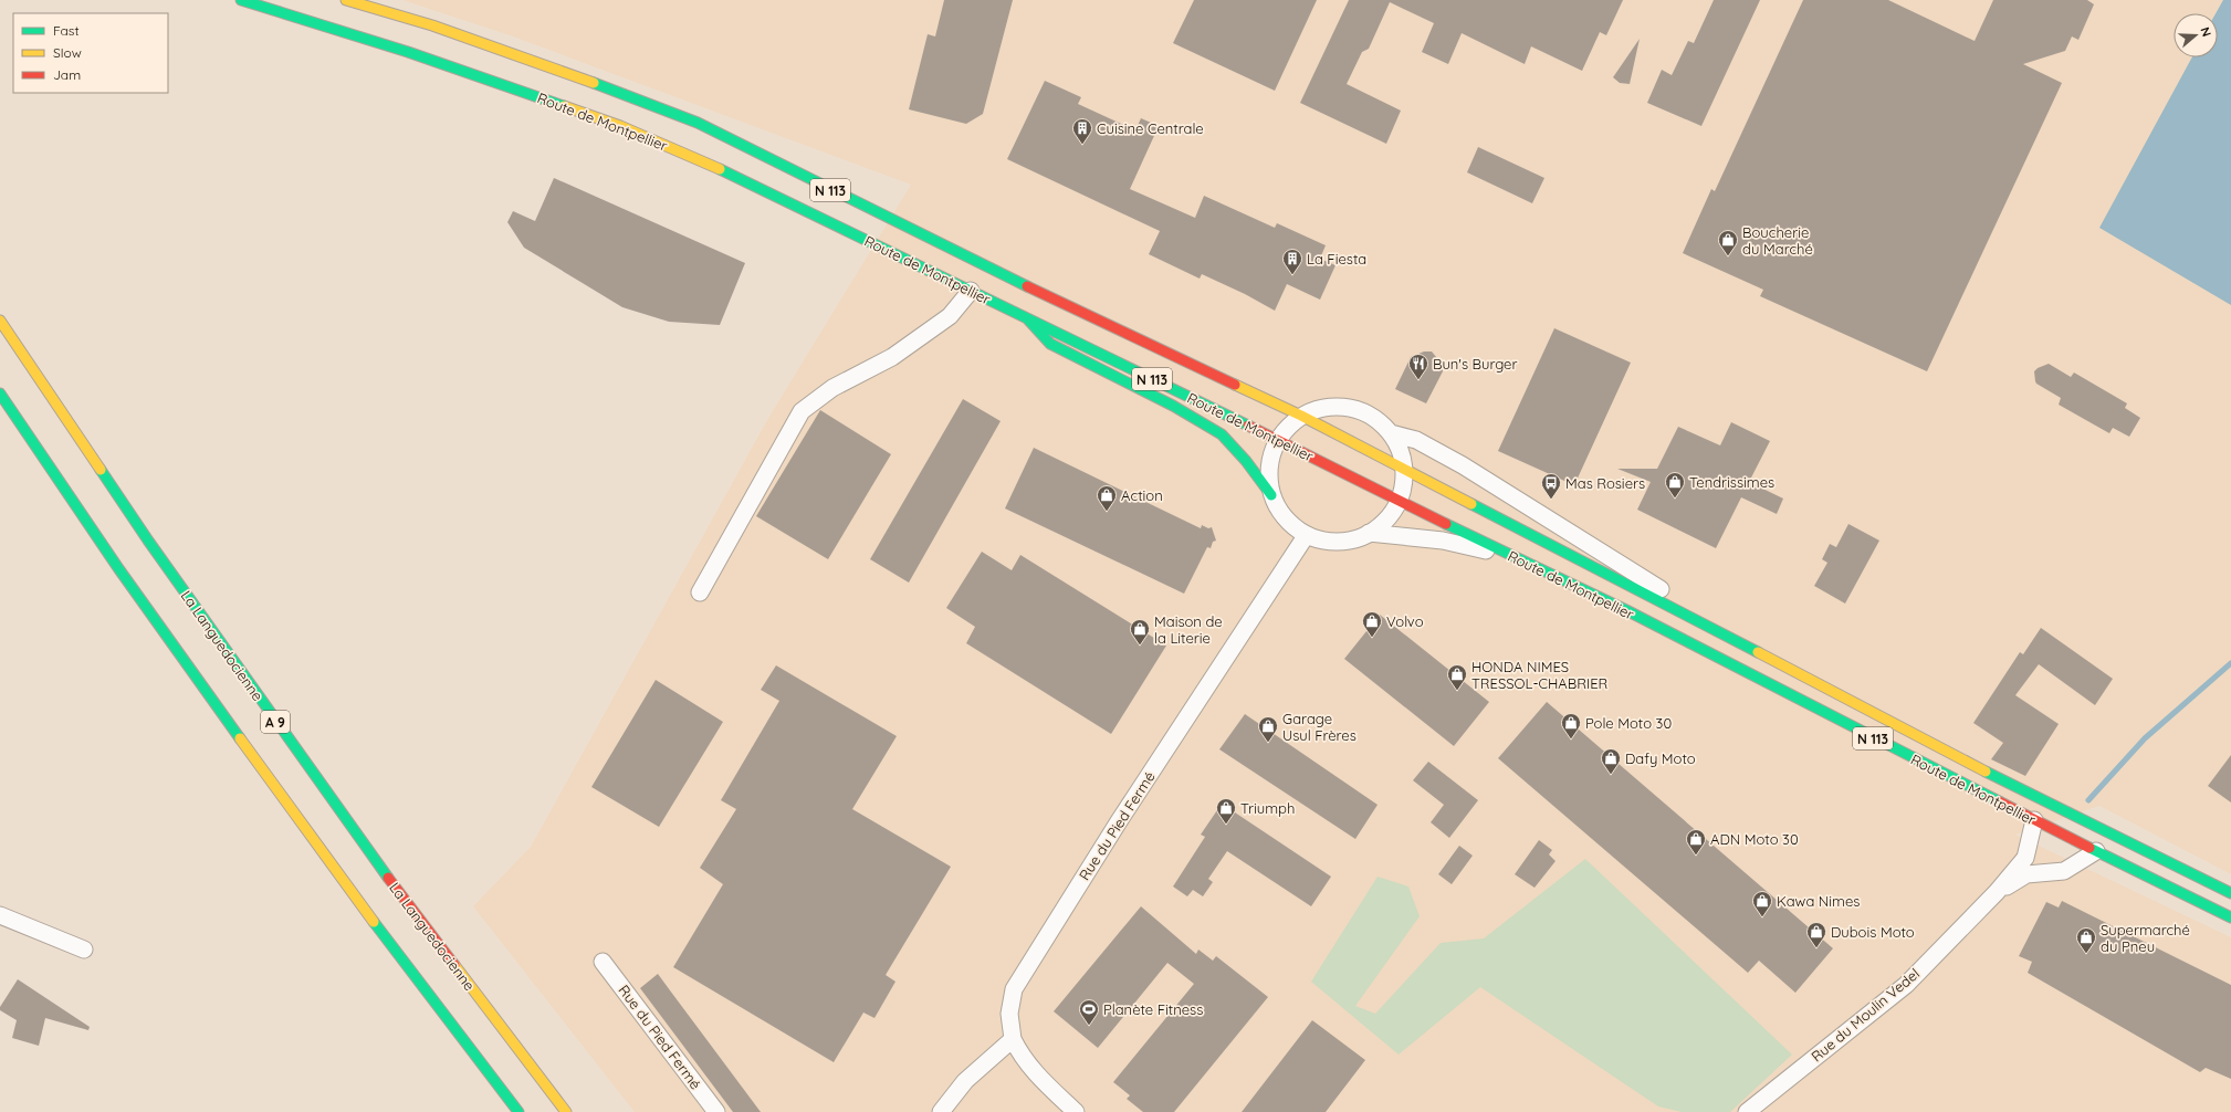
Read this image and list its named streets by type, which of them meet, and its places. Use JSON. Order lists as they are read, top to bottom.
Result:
{
  "streets": {
    "main road": [
      "Route de Montpellier",
      "N 113",
      "La Languedocienne",
      "A 9"
    ],
    "street": ["Rue du Pied Fermé", "Rue du Moulin Vedel"]
  },
  "crossings": [
    ["Route de Montpellier", "Rue du Moulin Vedel"]
  ],
  "places": {
    "building": ["Cuisine Centrale", "La Fiesta"],
    "shop": [
      "Boucherie du Marché",
      "Tendrissimes",
      "Action",
      "Volvo",
      "Maison de la Literie",
      "HONDA NIMES TRESSOL-CHABRIER",
      "Pole Moto 30",
      "Garage Usul Frères",
      "Dafy Moto",
      "Triumph",
      "ADN Moto 30",
      "Kawa Nimes",
      "Dubois Moto",
      "Supermarché du Pneu"
    ],
    "restaurant": ["Bun's Burger"],
    "bus stop": ["Mas Rosiers"],
    "sports": ["Planète Fitness"]
  },
  "legend": ["Fast", "Slow", "Jam"],
  "north": "right"
}
